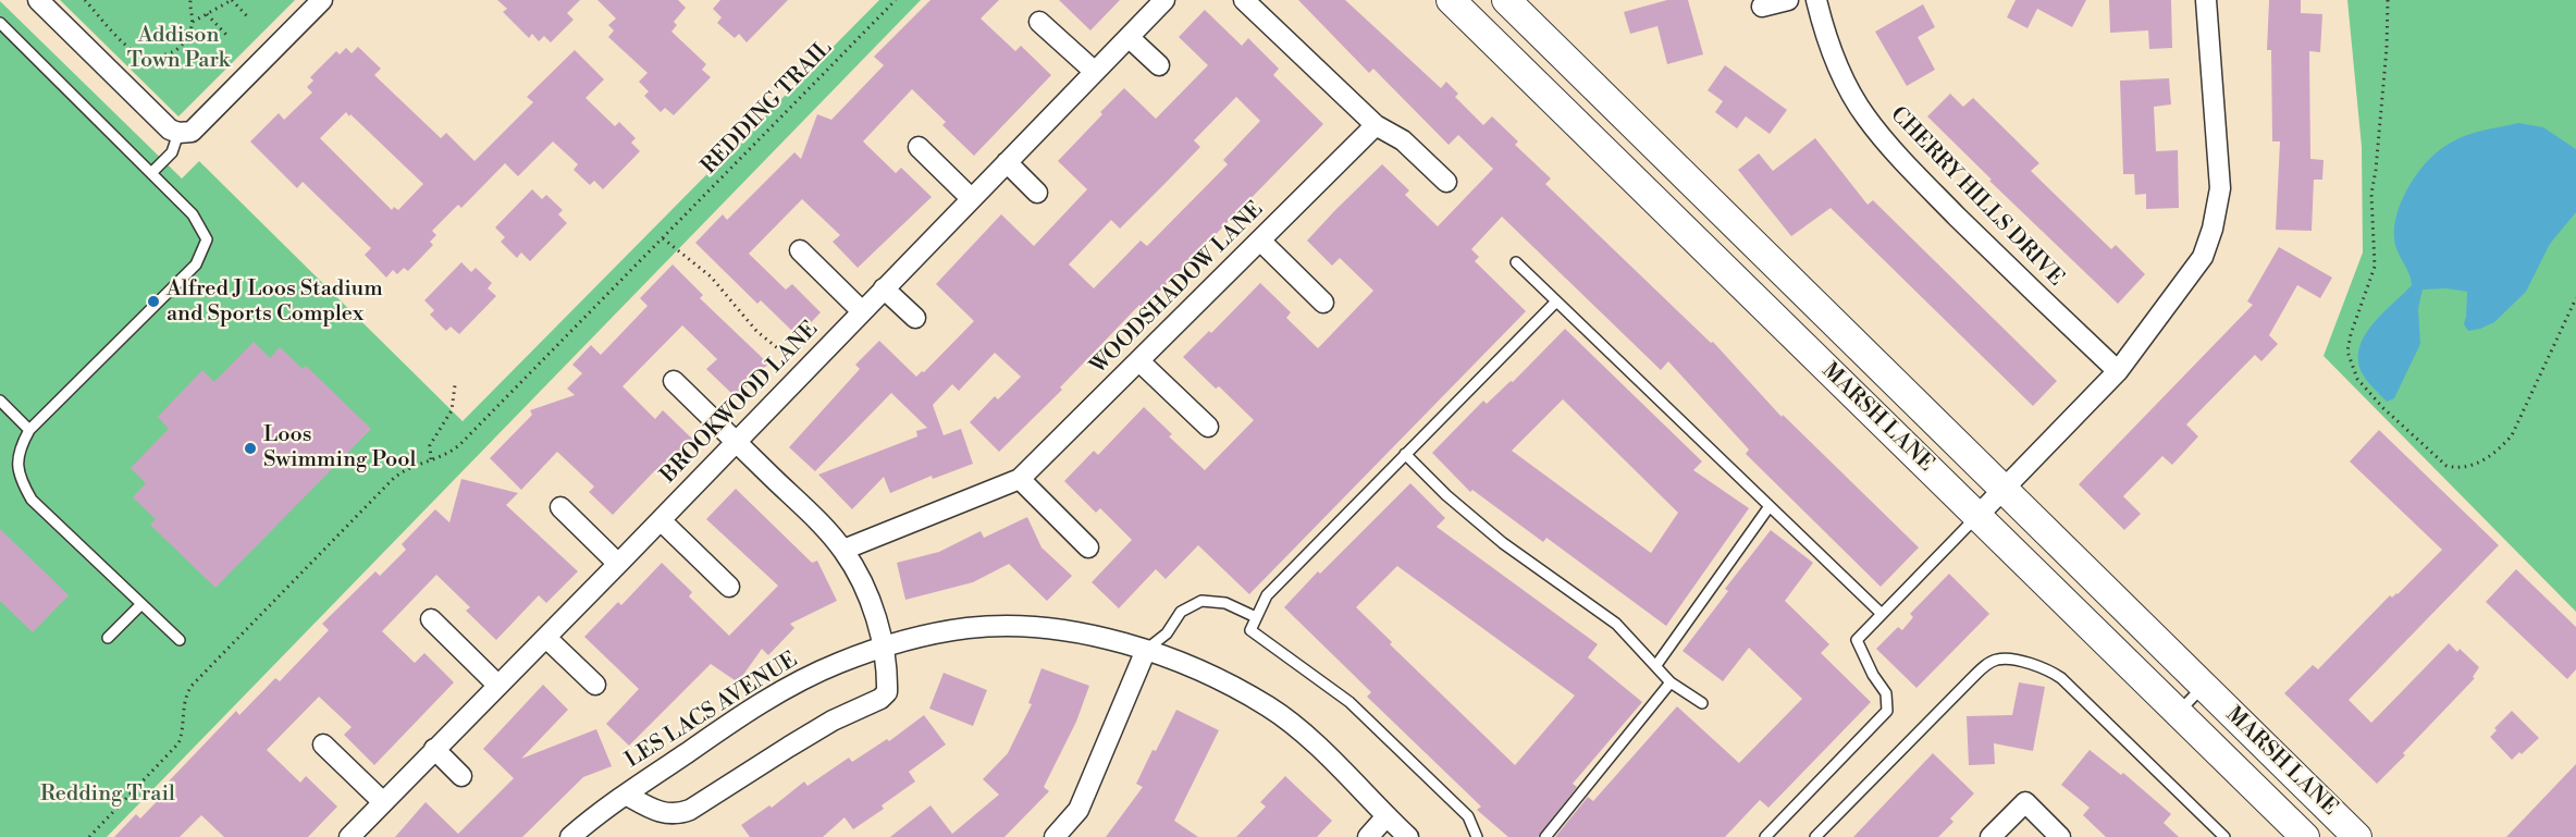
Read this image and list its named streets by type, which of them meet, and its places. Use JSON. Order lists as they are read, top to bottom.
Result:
{
  "streets": {
    "main road": ["MARSH LANE"],
    "street": [
      "CHERRY HILLS DRIVE",
      "WOODSHADOW LANE",
      "BROOKWOOD LANE",
      "LES LACS AVENUE"
    ],
    "path": ["REDDING TRAIL"]
  },
  "parks": ["Addison Town Park", "Redding Trail"],
  "places": ["Alfred J Loos Stadium and Sports Complex", "Loos Swimming Pool"]
}
